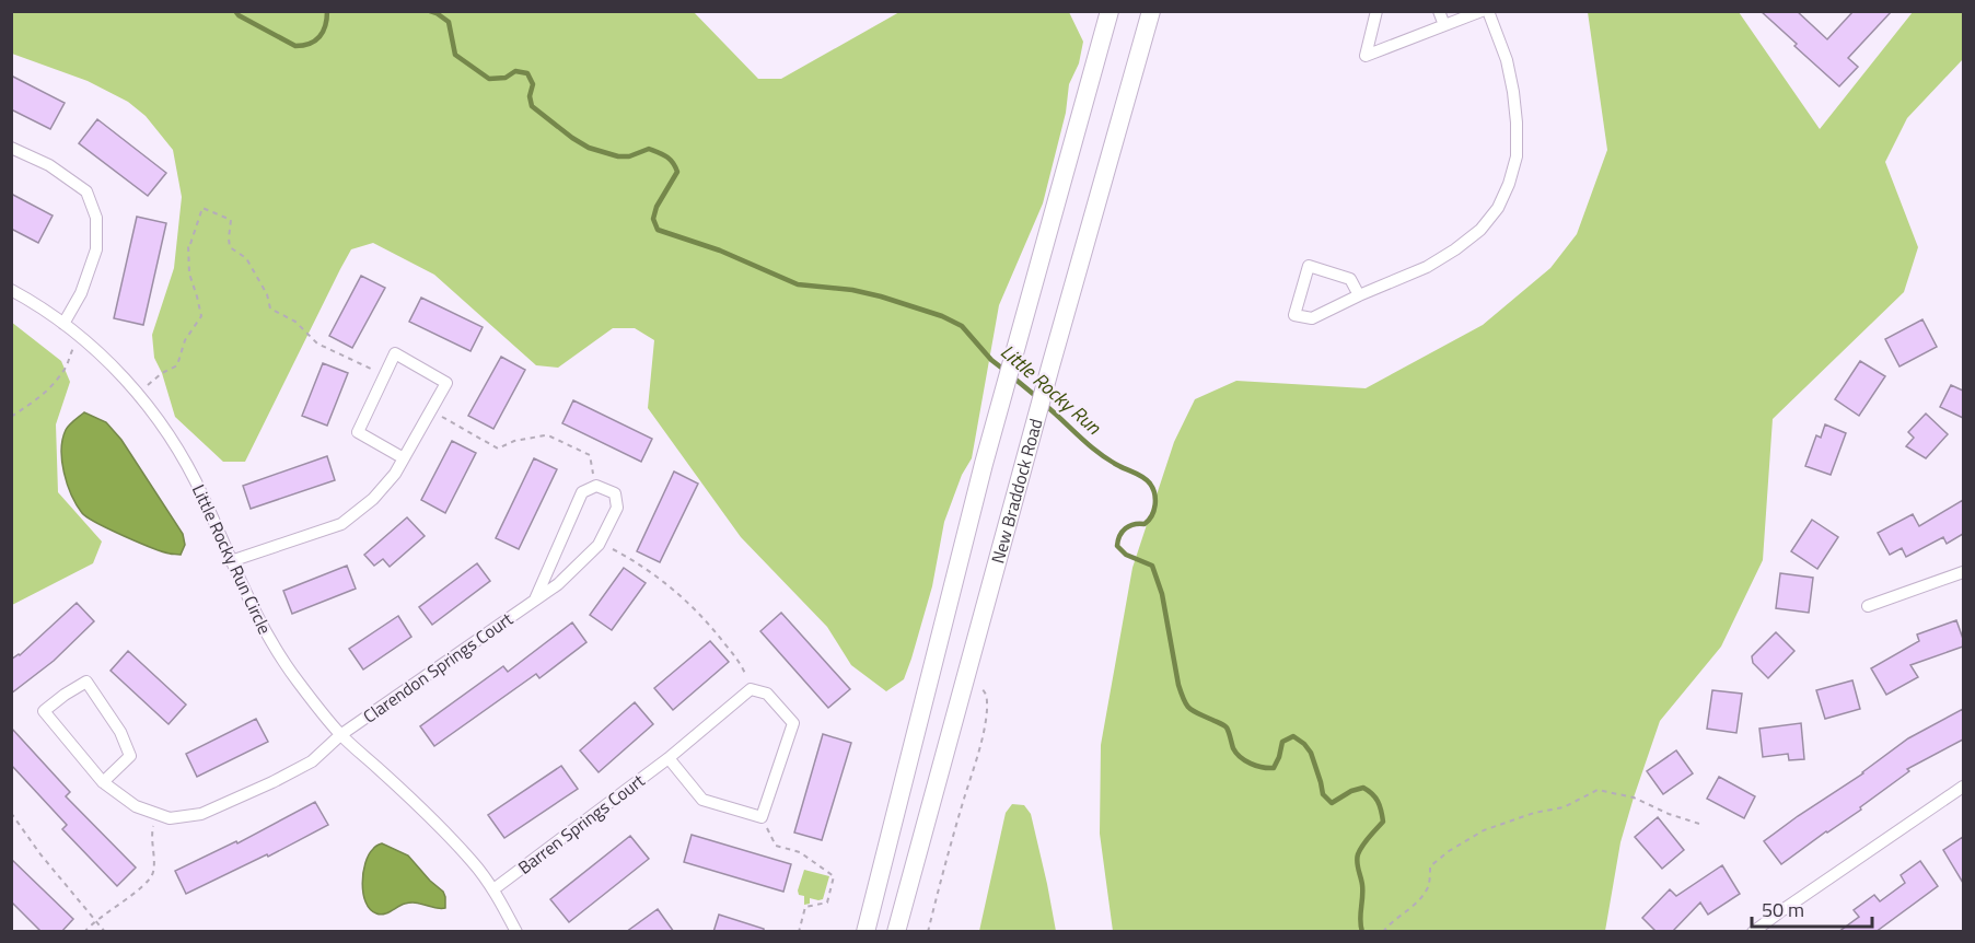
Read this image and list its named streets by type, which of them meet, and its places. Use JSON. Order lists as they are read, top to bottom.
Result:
{
  "streets": {
    "main road": ["New Braddock Road"],
    "street": ["Little Rocky Run Circle", "Clarendon Springs Court", "Barren Springs Court"]
  },
  "crossings": [
    ["Little Rocky Run Circle", "Clarendon Springs Court"],
    ["Little Rocky Run Circle", "Barren Springs Court"]
  ],
  "water": ["Little Rocky Run"],
  "scale_bar": "50 m"
}
